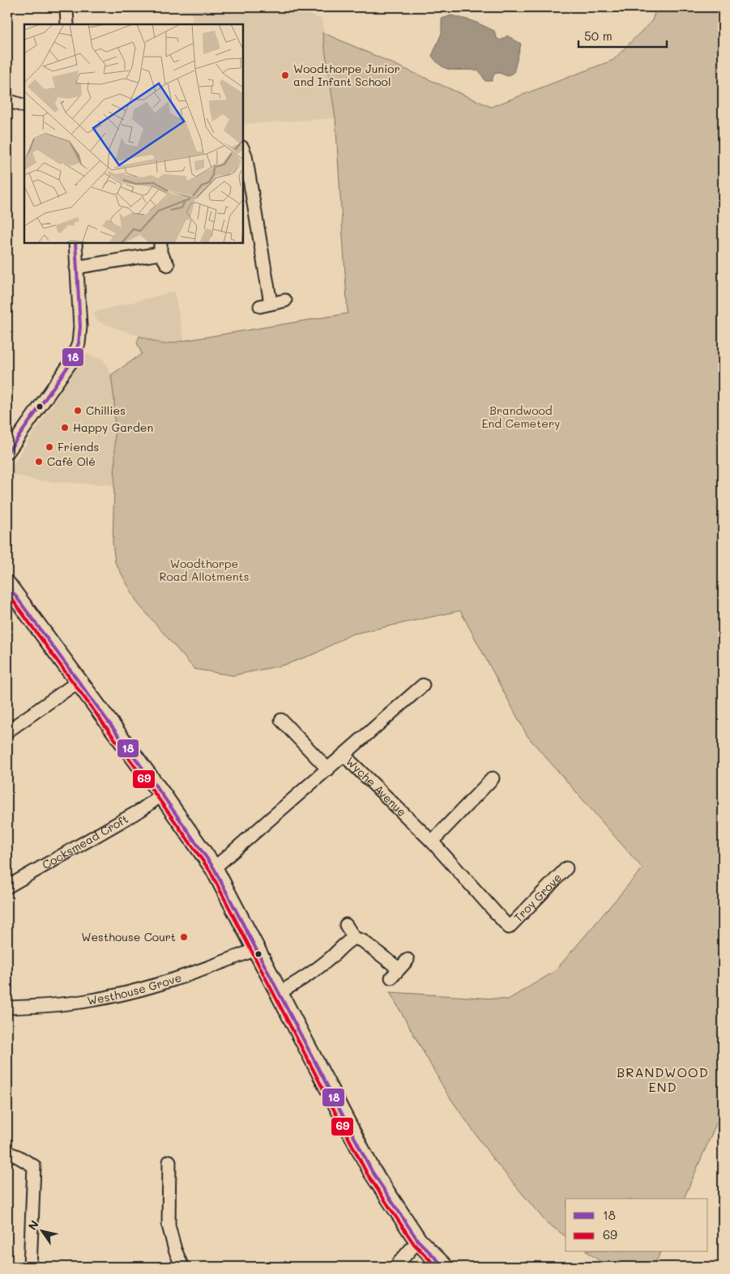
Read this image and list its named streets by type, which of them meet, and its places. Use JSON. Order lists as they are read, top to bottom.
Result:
{
  "streets": {
    "street": [
      "Wyche Avenue",
      "Cocksmead Croft",
      "Troy Grove",
      "Westhouse Grove"
    ]
  },
  "crossings": [
    ["Wyche Avenue", "Troy Grove"]
  ],
  "districts": ["BRANDWOOD END"],
  "parks": ["Brandwood End Cemetery", "Woodthorpe Road Allotments"],
  "places": [
    "Woodthorpe Junior and Infant School",
    "Chillies",
    "Happy Garden",
    "Friends",
    "Café Olé",
    "Westhouse Court"
  ],
  "lines": ["transit line 18", "transit line 69"],
  "legend": ["18", "69"],
  "scale_bar": "50 m",
  "north": "top left"
}
